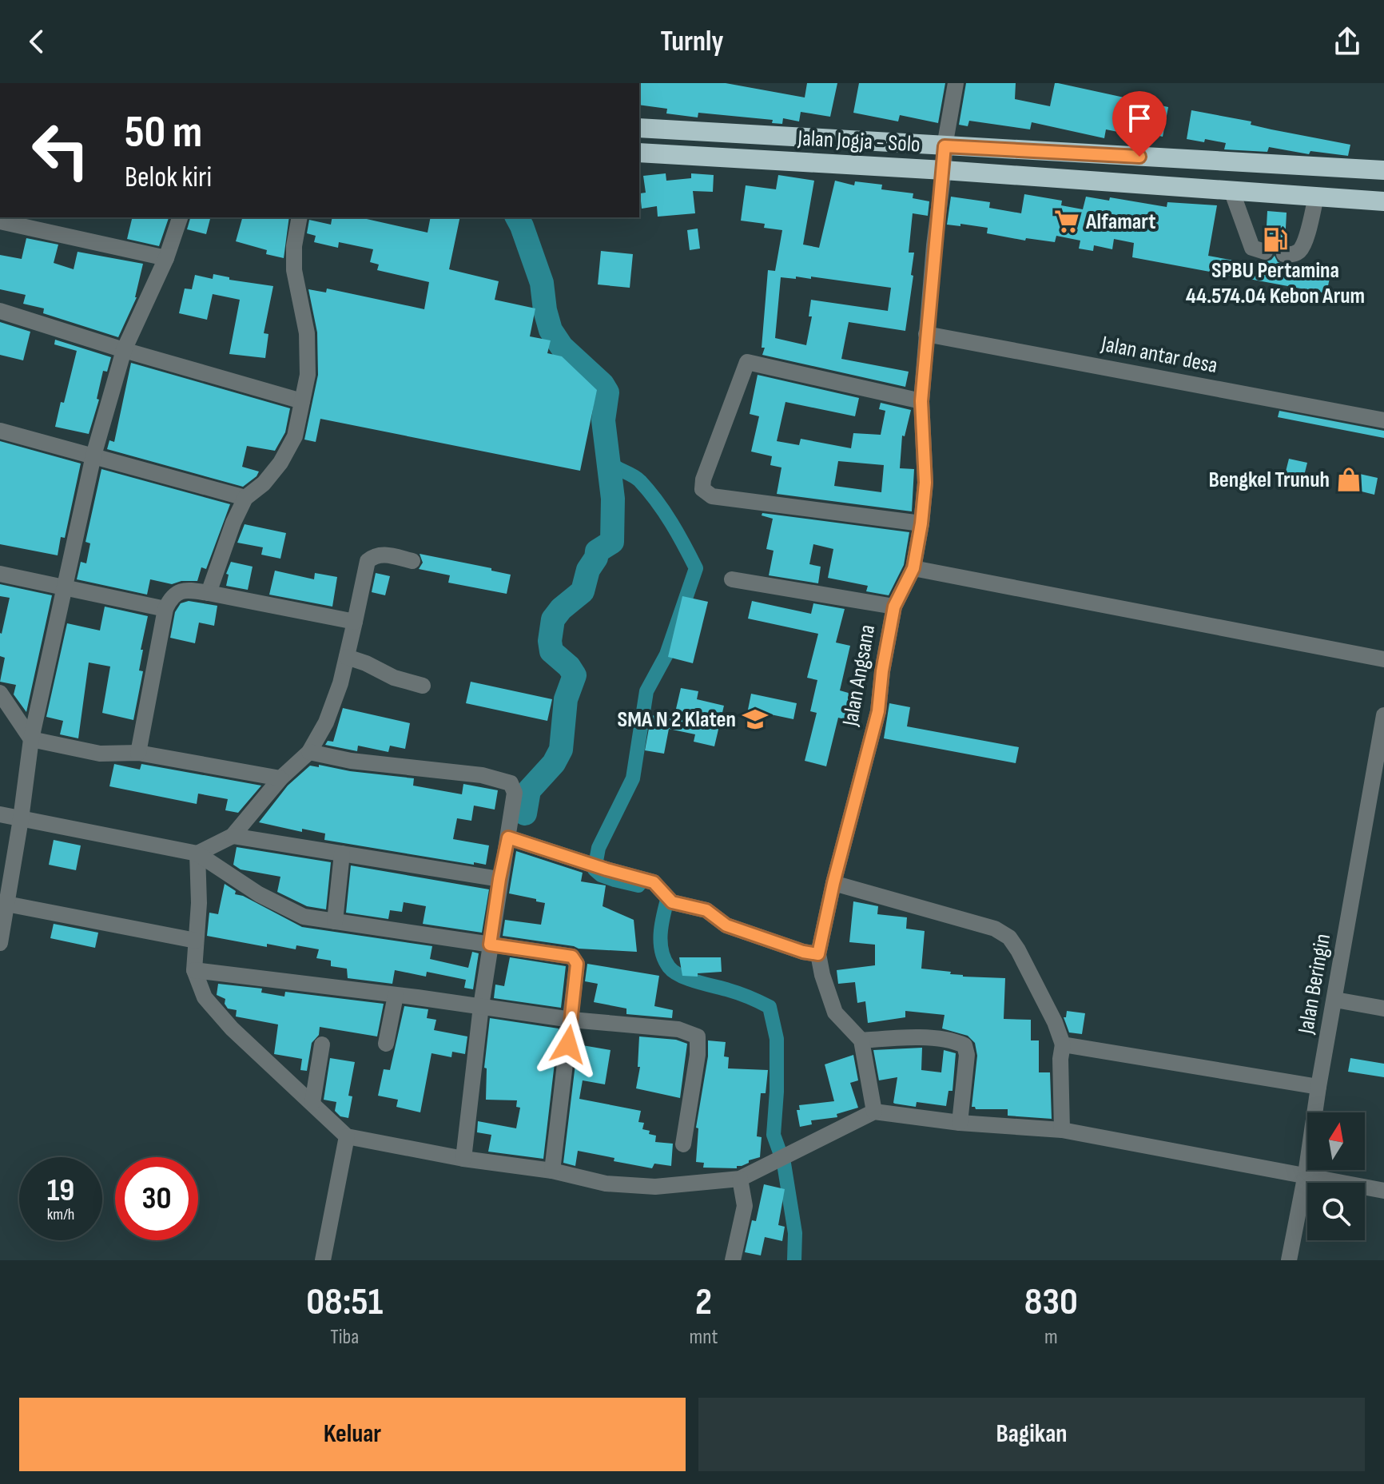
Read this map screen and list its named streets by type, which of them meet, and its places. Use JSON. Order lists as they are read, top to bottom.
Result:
{
  "streets": {
    "highway": ["Jalan Jogja - Solo"],
    "street": ["Jalan antar desa", "Jalan Angsana", "Jalan Beringin"]
  },
  "crossings": [
    ["Jalan Jogja - Solo", "Jalan Angsana"],
    ["Jalan antar desa", "Jalan Angsana"]
  ],
  "places": {
    "supermarket": ["Alfamart"],
    "fuel station": ["SPBU Pertamina 44.574.04 Kebon Arum"],
    "shop": ["Bengkel Trunuh"],
    "school or university": ["SMA N 2 Klaten"]
  },
  "north": "top",
  "page": {
    "header": "Turnly",
    "turn": ["50 m", "Belok kiri"],
    "speed": "19 km/h",
    "limit": "30",
    "eta": [
      "08:51",
      "Tiba",
      "2",
      "mnt",
      "830",
      "m"
    ],
    "buttons": ["Keluar", "Bagikan"]
  }
}
